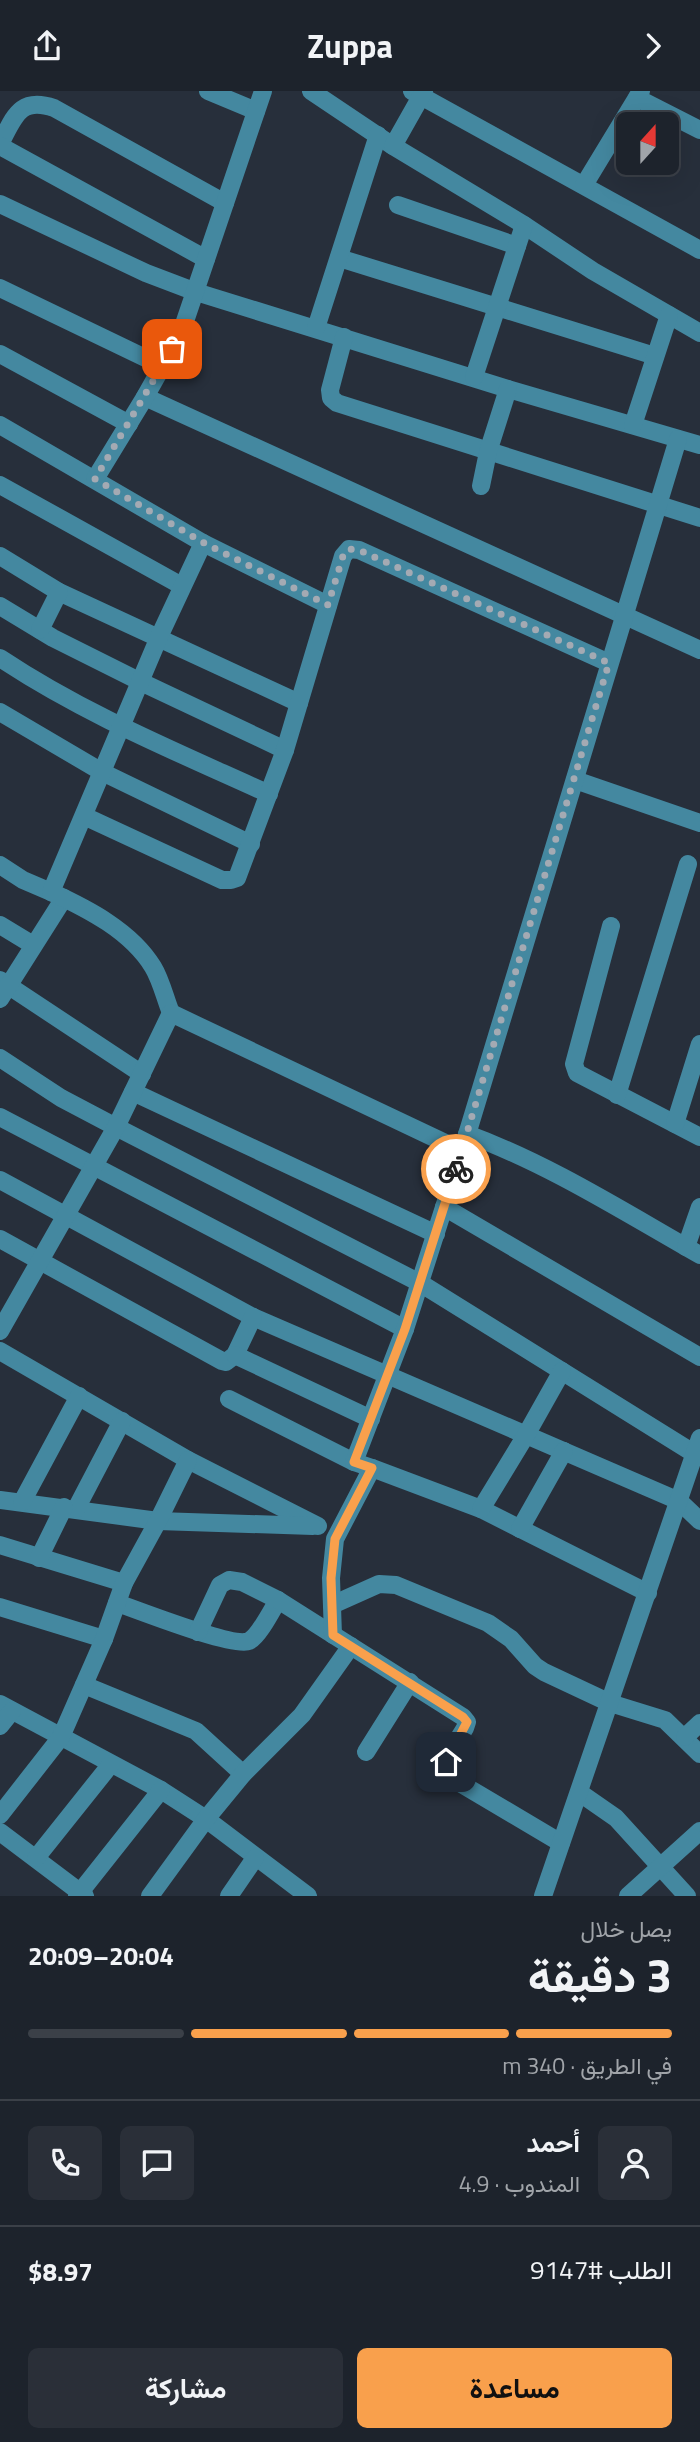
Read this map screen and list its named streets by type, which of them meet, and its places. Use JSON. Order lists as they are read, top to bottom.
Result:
{
  "north": "top",
  "page": {
    "header": "Zuppa",
    "heading": ["3 دقيقة", "يصل خلال", "20:04–20:09"],
    "panel": [
      "أحمد",
      "المندوب · 4.9",
      "الطلب #9147",
      "$8.97"
    ],
    "bar": "في الطريق · 340 m",
    "buttons": ["مساعدة", "مشاركة"]
  }
}
